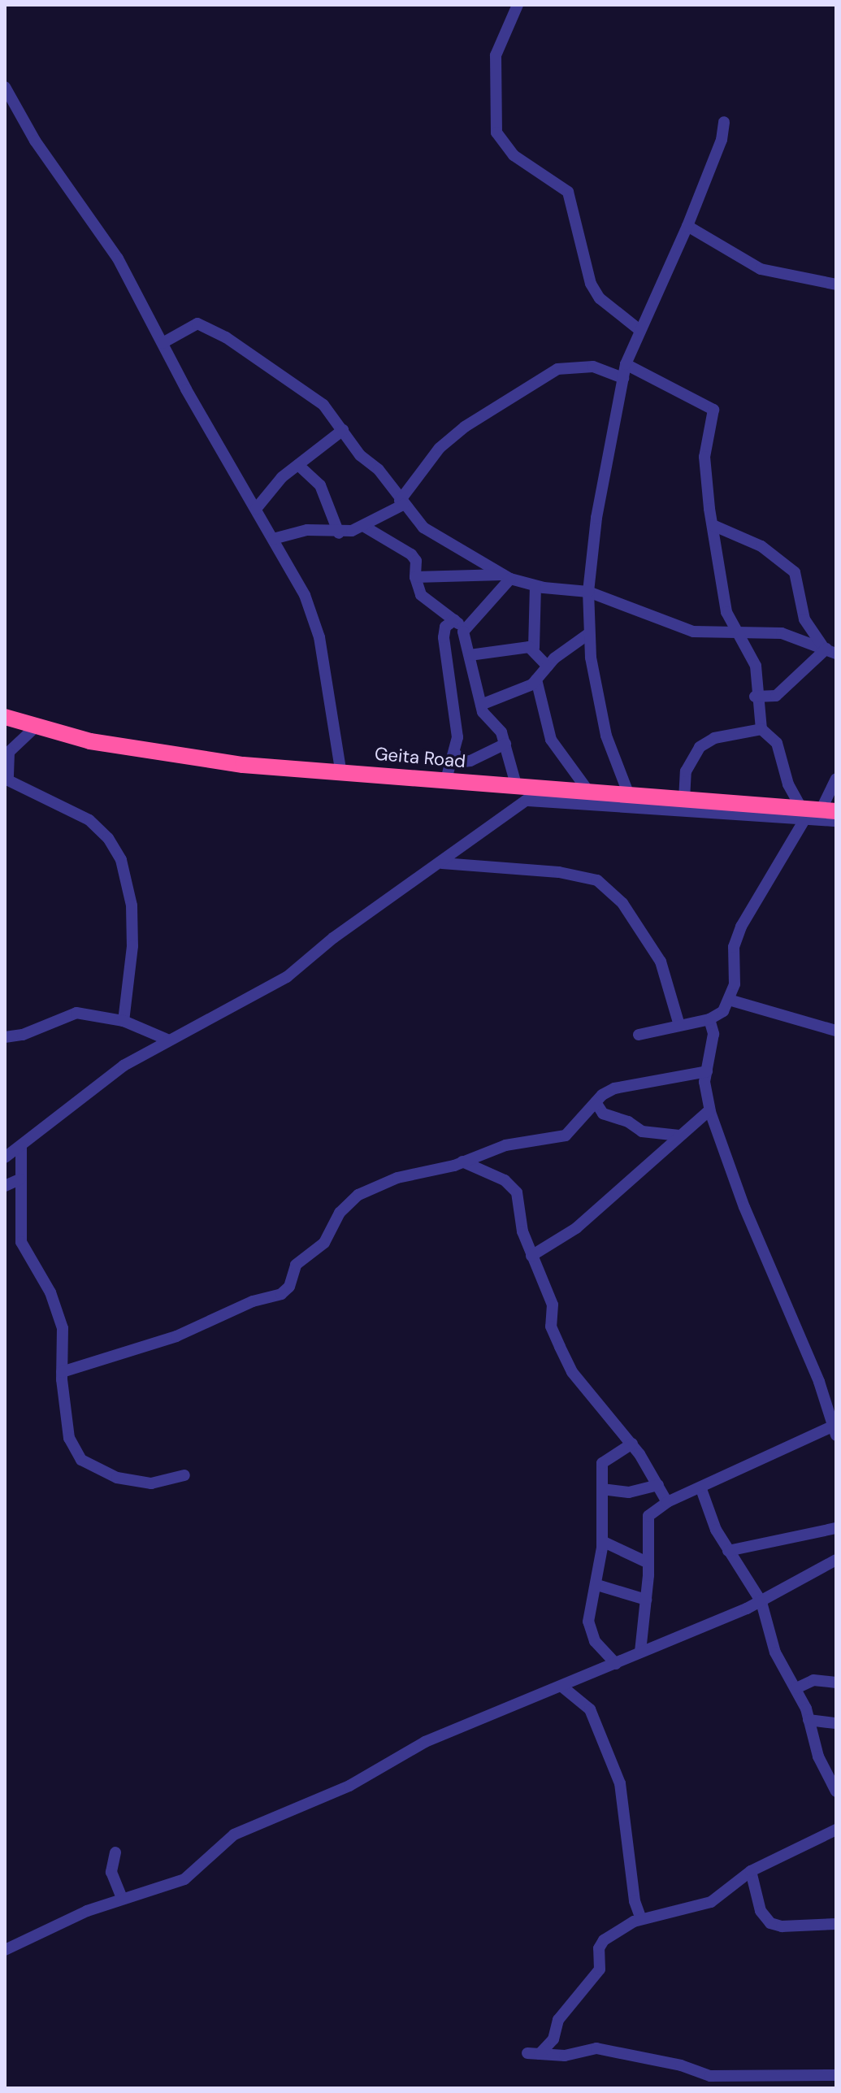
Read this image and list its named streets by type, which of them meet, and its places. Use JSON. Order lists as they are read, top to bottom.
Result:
{
  "streets": {
    "highway": ["Geita Road"]
  }
}
